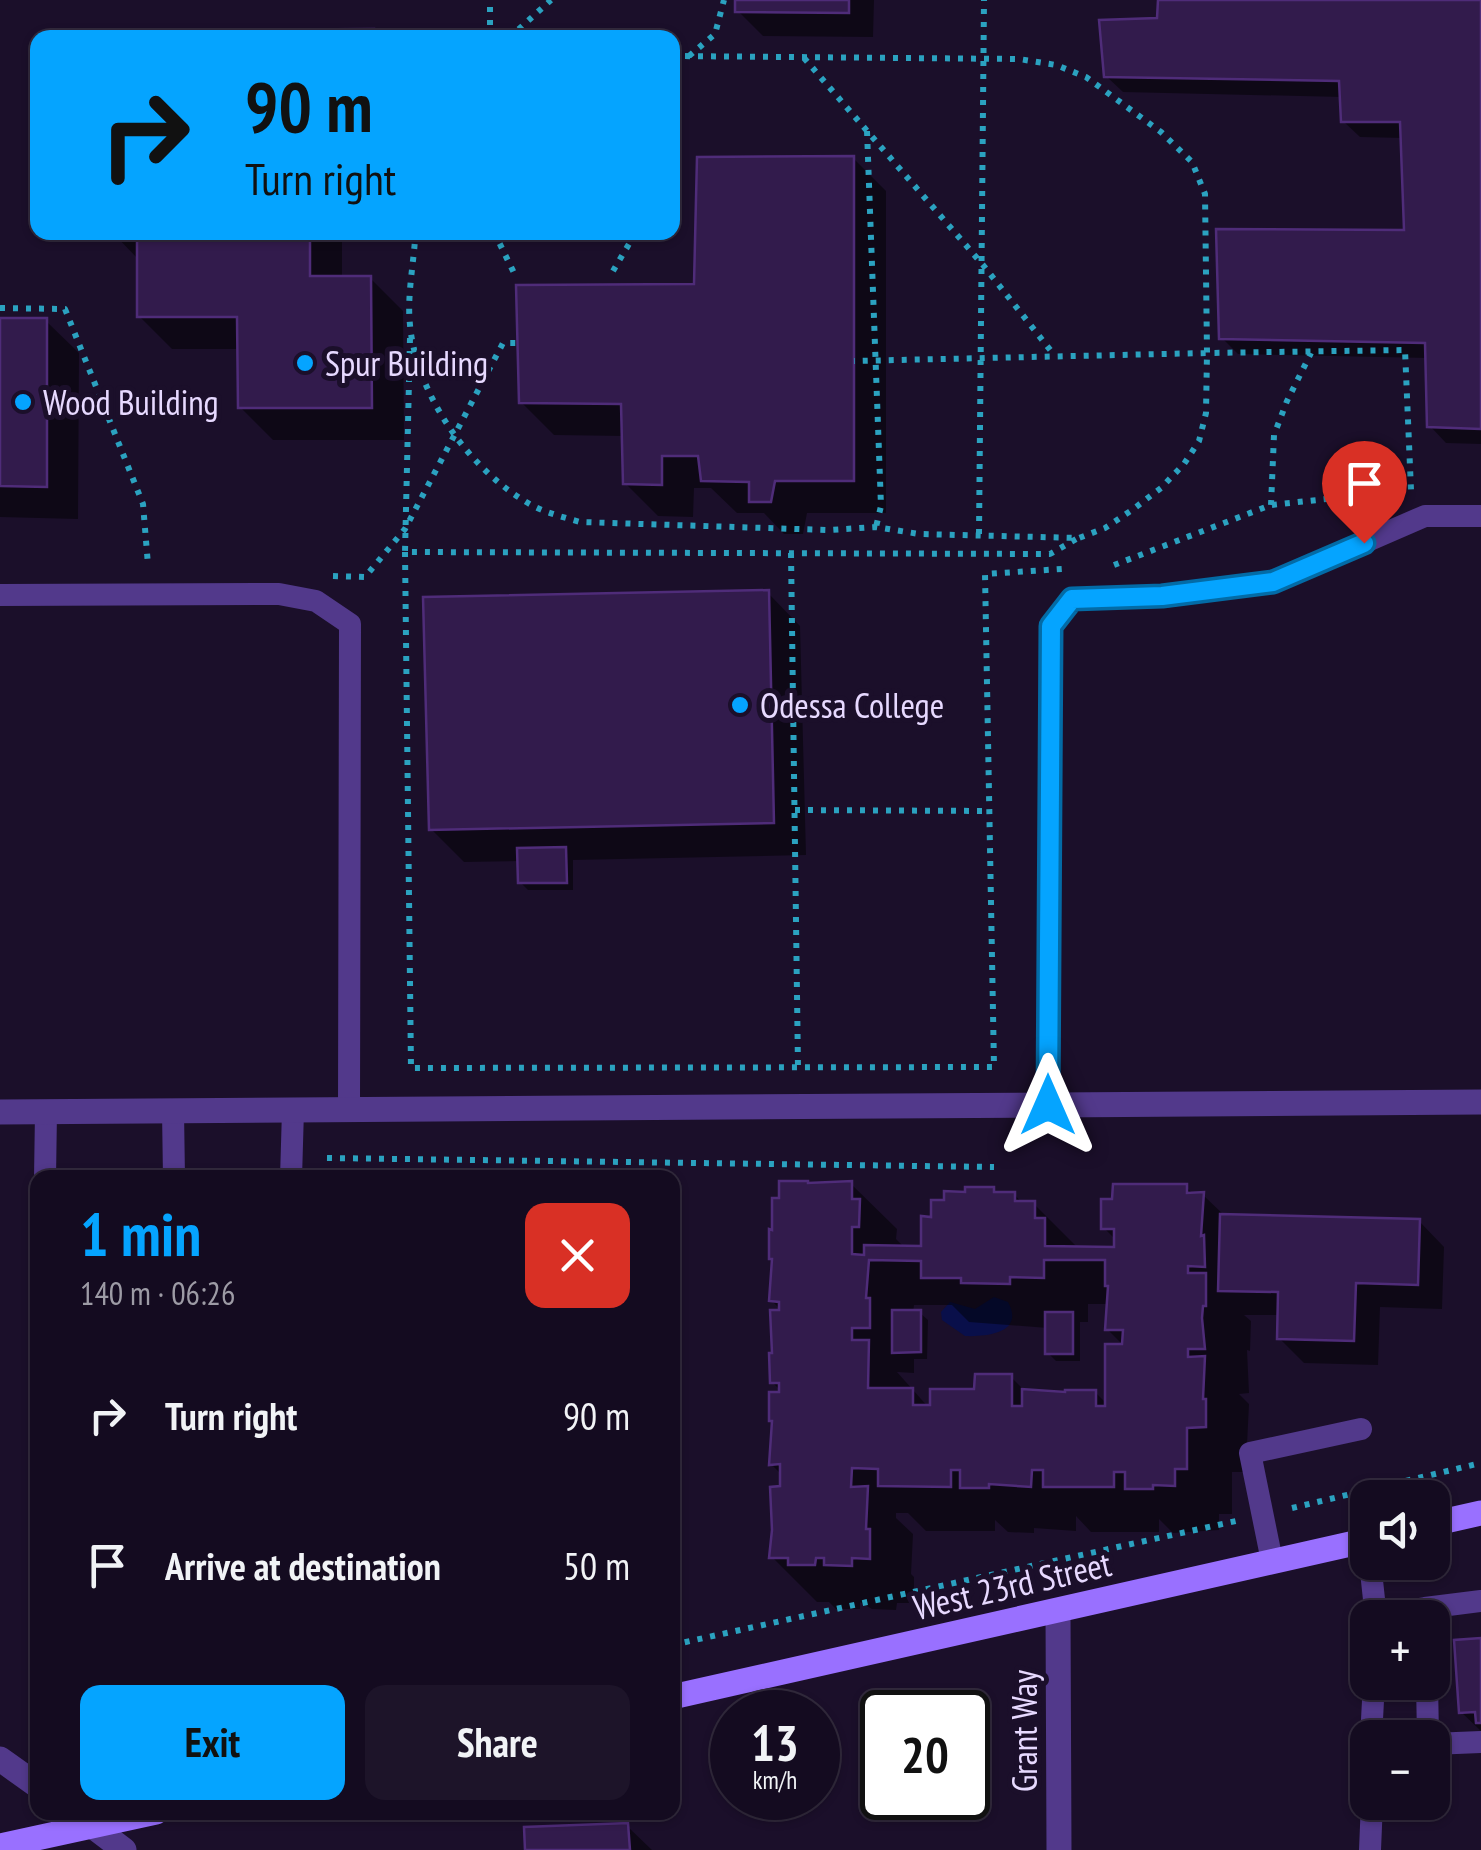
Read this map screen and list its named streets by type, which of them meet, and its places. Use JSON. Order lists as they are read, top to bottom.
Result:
{
  "streets": {
    "street": ["West 23rd Street", "Grant Way"]
  },
  "crossings": [
    ["West 23rd Street", "Grant Way"]
  ],
  "places": ["Spur Building", "Wood Building", "Odessa College"],
  "page": {
    "turn": ["90 m", "Turn right"],
    "heading": ["1 min", "140 m · 06:26"],
    "list": [
      {
        "name": "Turn right",
        "value": "90 m"
      },
      {
        "name": "Arrive at destination",
        "value": "50 m"
      }
    ],
    "map_buttons": ["+", "−"],
    "buttons": ["Exit", "Share"],
    "speed": "13 km/h",
    "limit": "20"
  }
}
